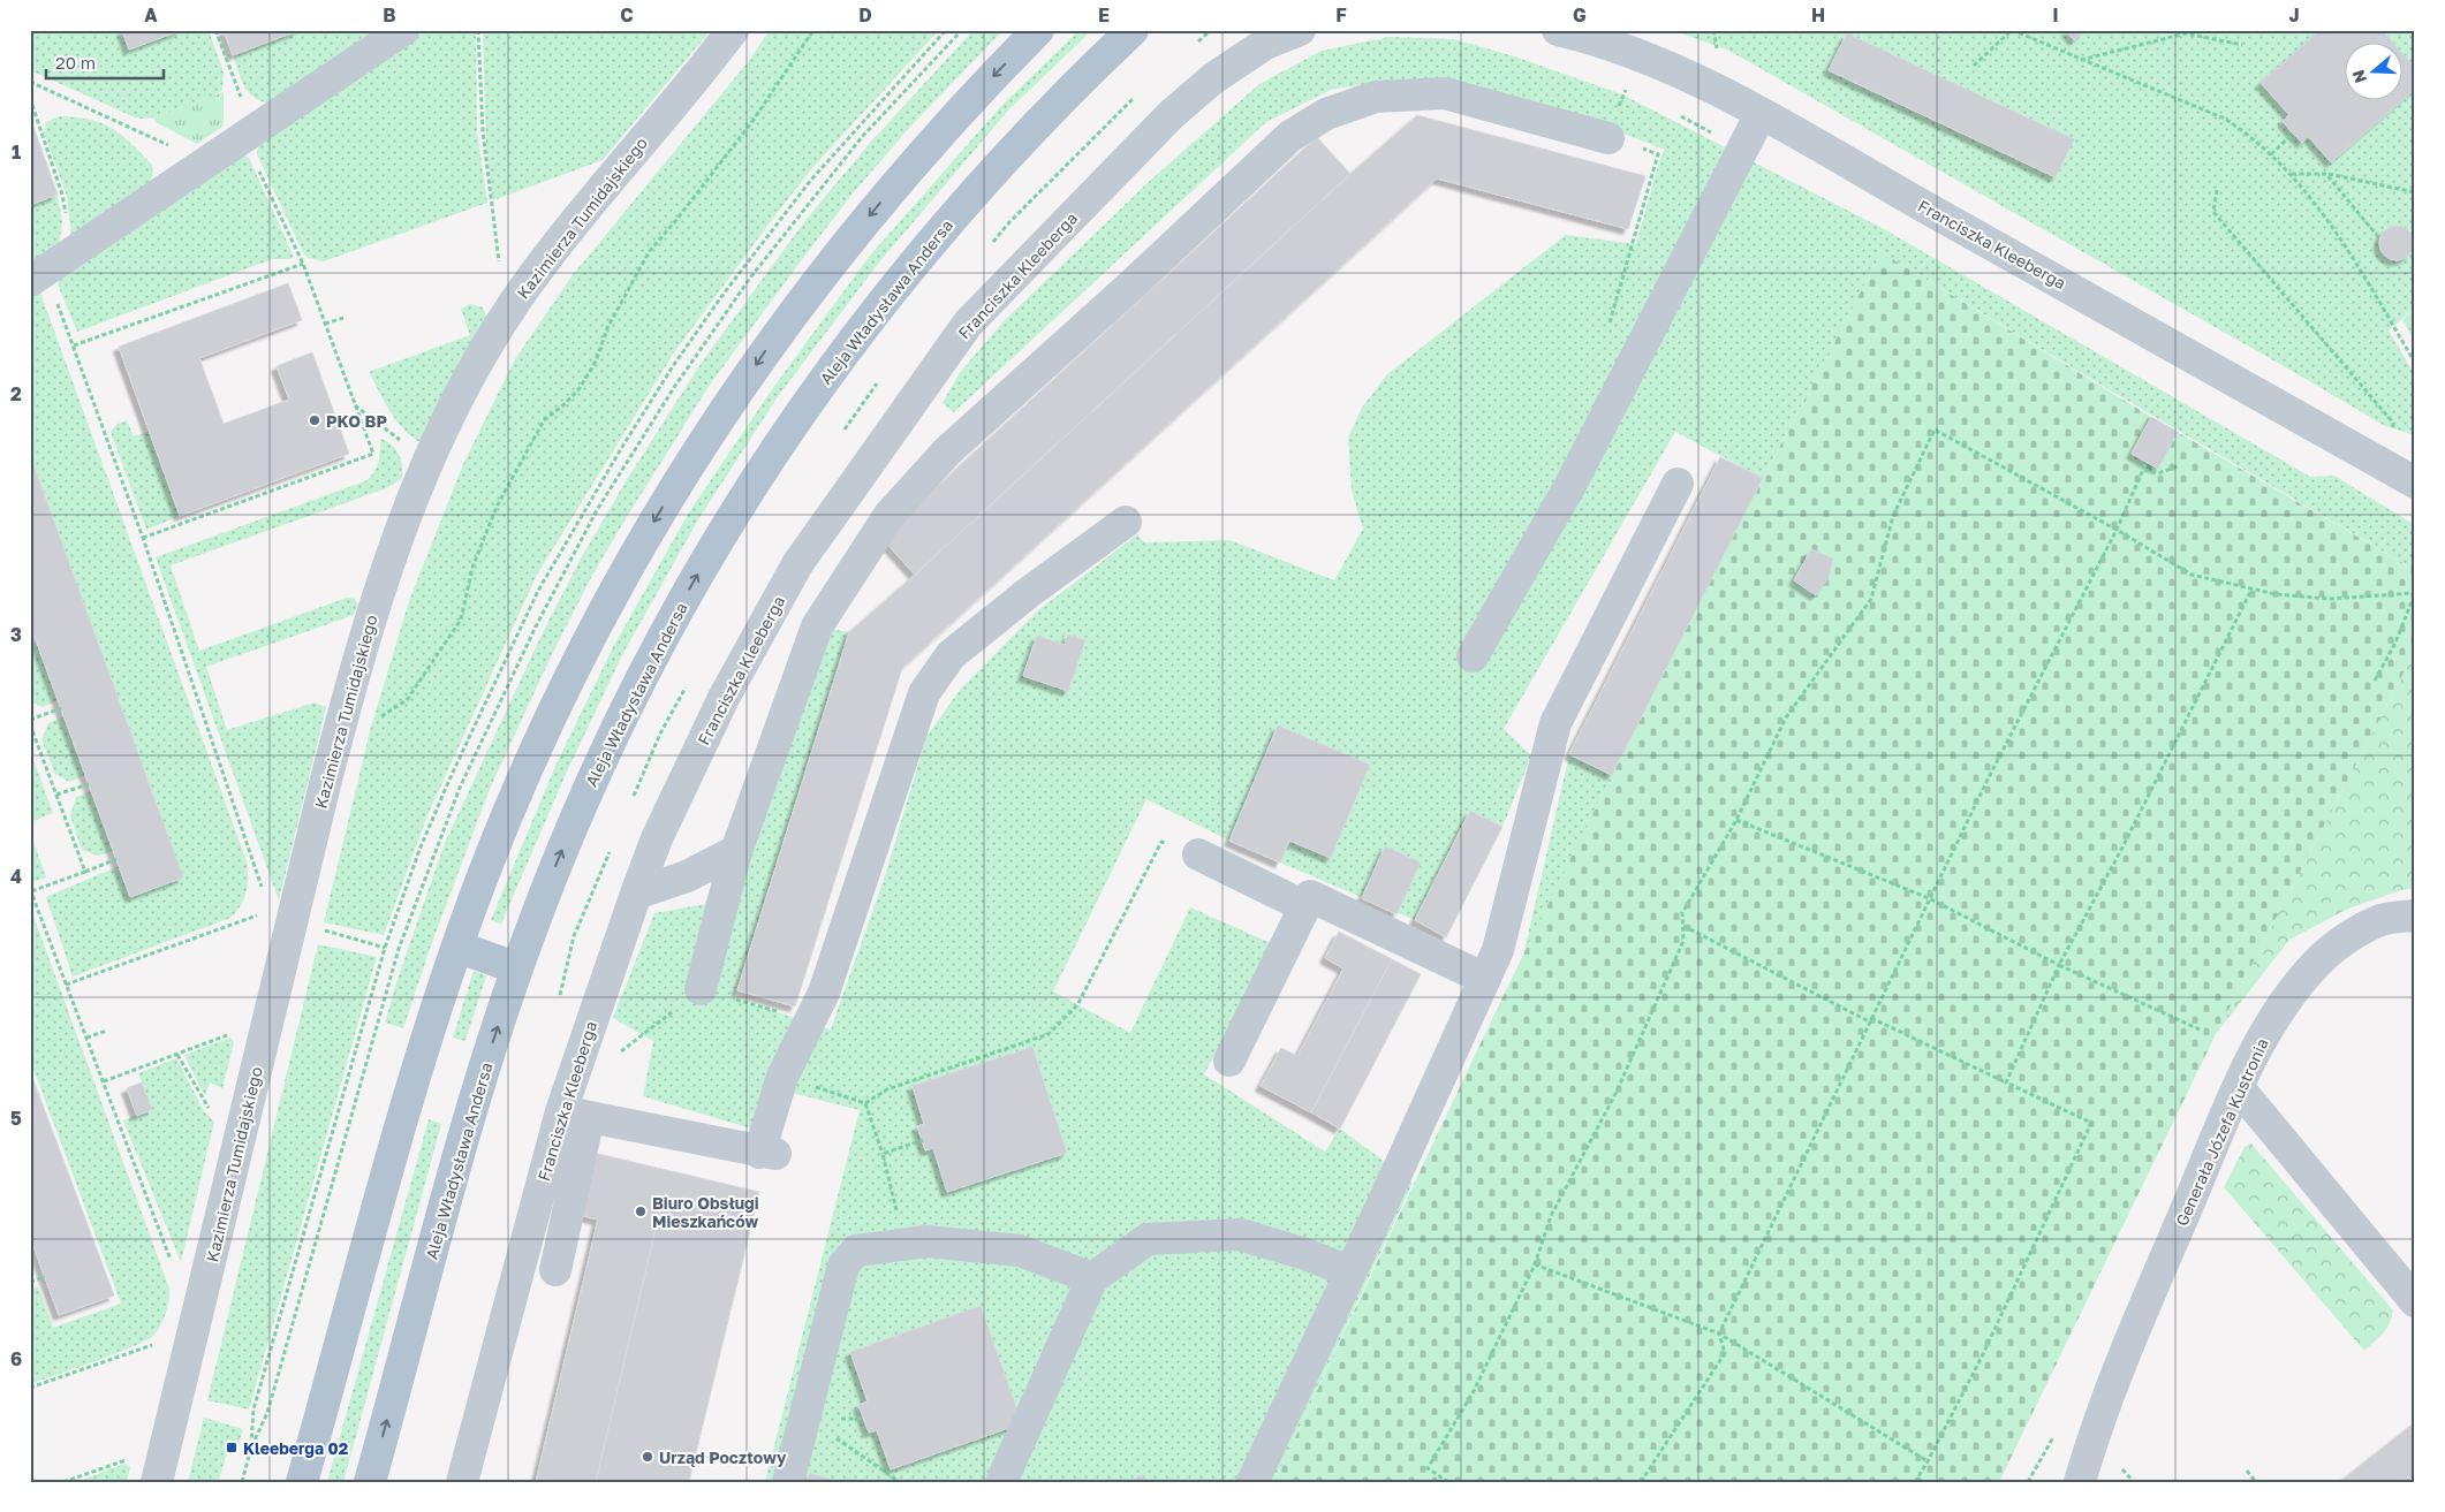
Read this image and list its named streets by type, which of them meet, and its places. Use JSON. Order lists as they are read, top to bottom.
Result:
{
  "streets": {
    "main road": ["Aleja Władysława Andersa"],
    "street": ["Kazimierza Tumidajskiego", "Franciszka Kleeberga", "Generała Józefa Kustronia"]
  },
  "places": {
    "other": ["PKO BP", "Biuro Obsługi Mieszkańców", "Urząd Pocztowy"],
    "transit": ["Kleeberga 02"]
  },
  "scale_bar": "20 m",
  "north": "left",
  "grid": {
    "columns": [
      "A",
      "B",
      "C",
      "D",
      "E",
      "F",
      "G",
      "H",
      "I",
      "J"
    ],
    "rows": [
      "1",
      "2",
      "3",
      "4",
      "5",
      "6"
    ]
  }
}
